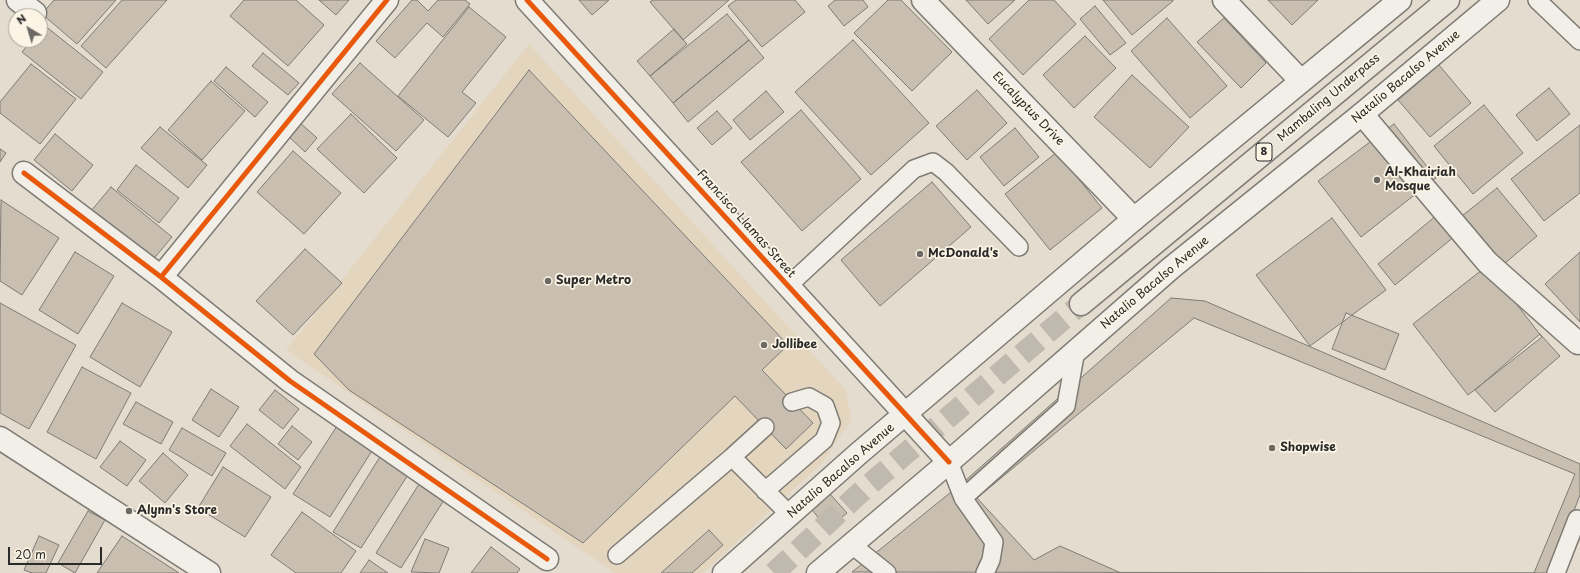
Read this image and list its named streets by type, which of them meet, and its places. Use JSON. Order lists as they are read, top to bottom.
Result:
{
  "streets": {
    "main road": [
      "Natalio Bacalso Avenue",
      "Mambaling Underpass",
      "Eucalyptus Drive",
      "8",
      "Francisco Llamas Street"
    ]
  },
  "crossings": [
    ["Natalio Bacalso Avenue", "Eucalyptus Drive"],
    ["Natalio Bacalso Avenue", "Francisco Llamas Street"]
  ],
  "places": [
    "Al-Khairiah Mosque",
    "McDonald's",
    "Super Metro",
    "Jollibee",
    "Shopwise",
    "Alynn's Store"
  ],
  "scale_bar": "20 m",
  "north": "top left"
}
